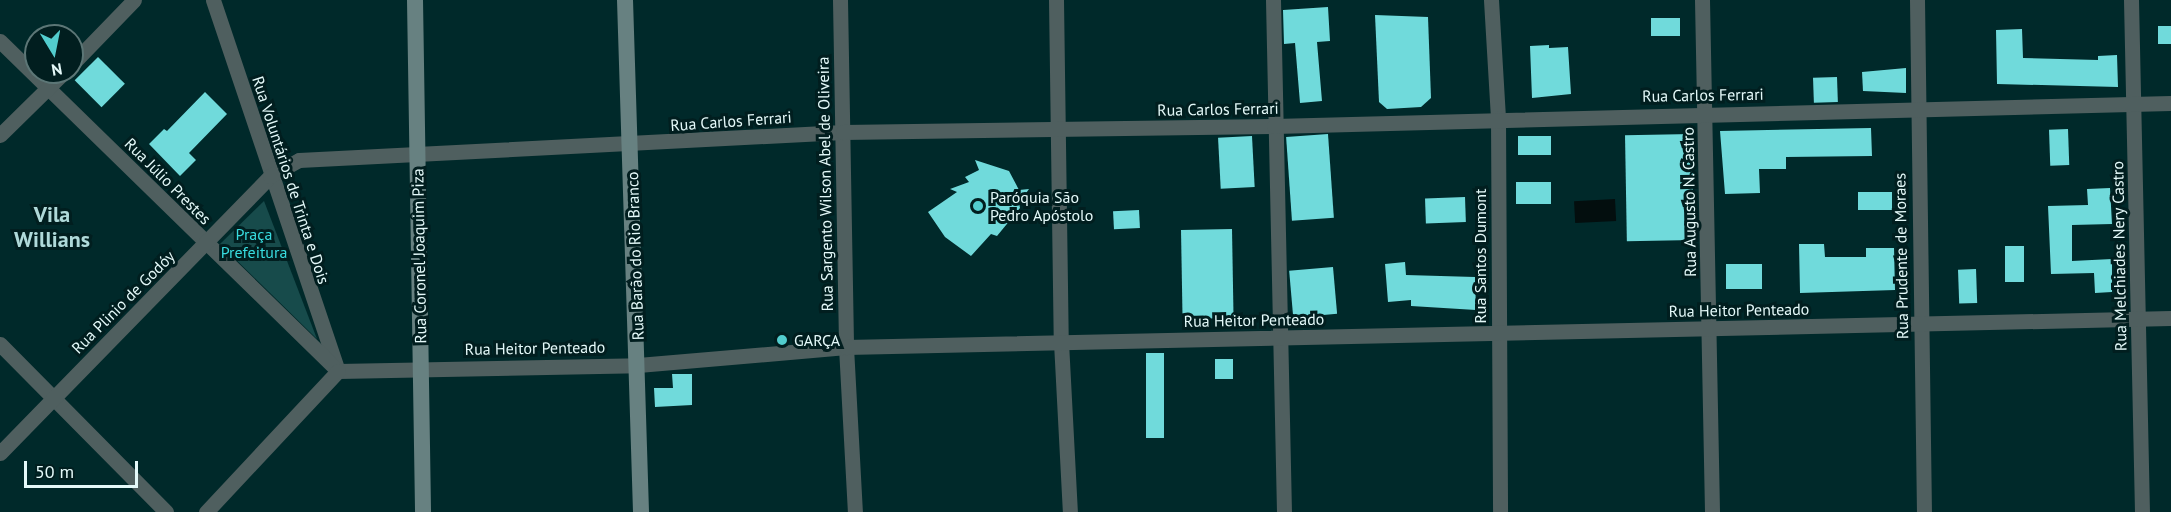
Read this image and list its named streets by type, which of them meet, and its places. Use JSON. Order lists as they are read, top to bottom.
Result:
{
  "streets": {
    "main road": ["Rua Coronel Joaquim Piza", "Rua Barão do Rio Branco"],
    "street": [
      "Rua Carlos Ferrari",
      "Rua Voluntários de Trinta e Dois",
      "Rua Júlio Prestes",
      "Rua Sargento Wilson Abel de Oliveira",
      "Rua Augusto N. Castro",
      "Rua Santos Dumont",
      "Rua Prudente de Moraes",
      "Rua Melchiades Nery Castro",
      "Rua Plinio de Godóy",
      "Rua Heitor Penteado"
    ]
  },
  "crossings": [
    ["Rua Carlos Ferrari", "Rua Voluntários de Trinta e Dois"],
    ["Rua Carlos Ferrari", "Rua Sargento Wilson Abel de Oliveira"],
    ["Rua Carlos Ferrari", "Rua Augusto N. Castro"],
    ["Rua Carlos Ferrari", "Rua Coronel Joaquim Piza"],
    ["Rua Carlos Ferrari", "Rua Barão do Rio Branco"],
    ["Rua Carlos Ferrari", "Rua Santos Dumont"],
    ["Rua Carlos Ferrari", "Rua Prudente de Moraes"],
    ["Rua Carlos Ferrari", "Rua Melchiades Nery Castro"],
    ["Rua Carlos Ferrari", "Rua Plinio de Godóy"],
    ["Rua Voluntários de Trinta e Dois", "Rua Júlio Prestes"],
    ["Rua Voluntários de Trinta e Dois", "Rua Plinio de Godóy"],
    ["Rua Voluntários de Trinta e Dois", "Rua Heitor Penteado"],
    ["Rua Júlio Prestes", "Rua Plinio de Godóy"],
    ["Rua Júlio Prestes", "Rua Heitor Penteado"],
    ["Rua Sargento Wilson Abel de Oliveira", "Rua Heitor Penteado"],
    ["Rua Augusto N. Castro", "Rua Heitor Penteado"],
    ["Rua Coronel Joaquim Piza", "Rua Heitor Penteado"],
    ["Rua Barão do Rio Branco", "Rua Heitor Penteado"],
    ["Rua Santos Dumont", "Rua Heitor Penteado"],
    ["Rua Prudente de Moraes", "Rua Heitor Penteado"],
    ["Rua Melchiades Nery Castro", "Rua Heitor Penteado"]
  ],
  "districts": ["Vila Willians"],
  "parks": ["Praça Prefeitura"],
  "places": ["Paróquia São Pedro Apóstolo", "GARÇA"],
  "scale_bar": "50 m",
  "north": "bottom"
}
